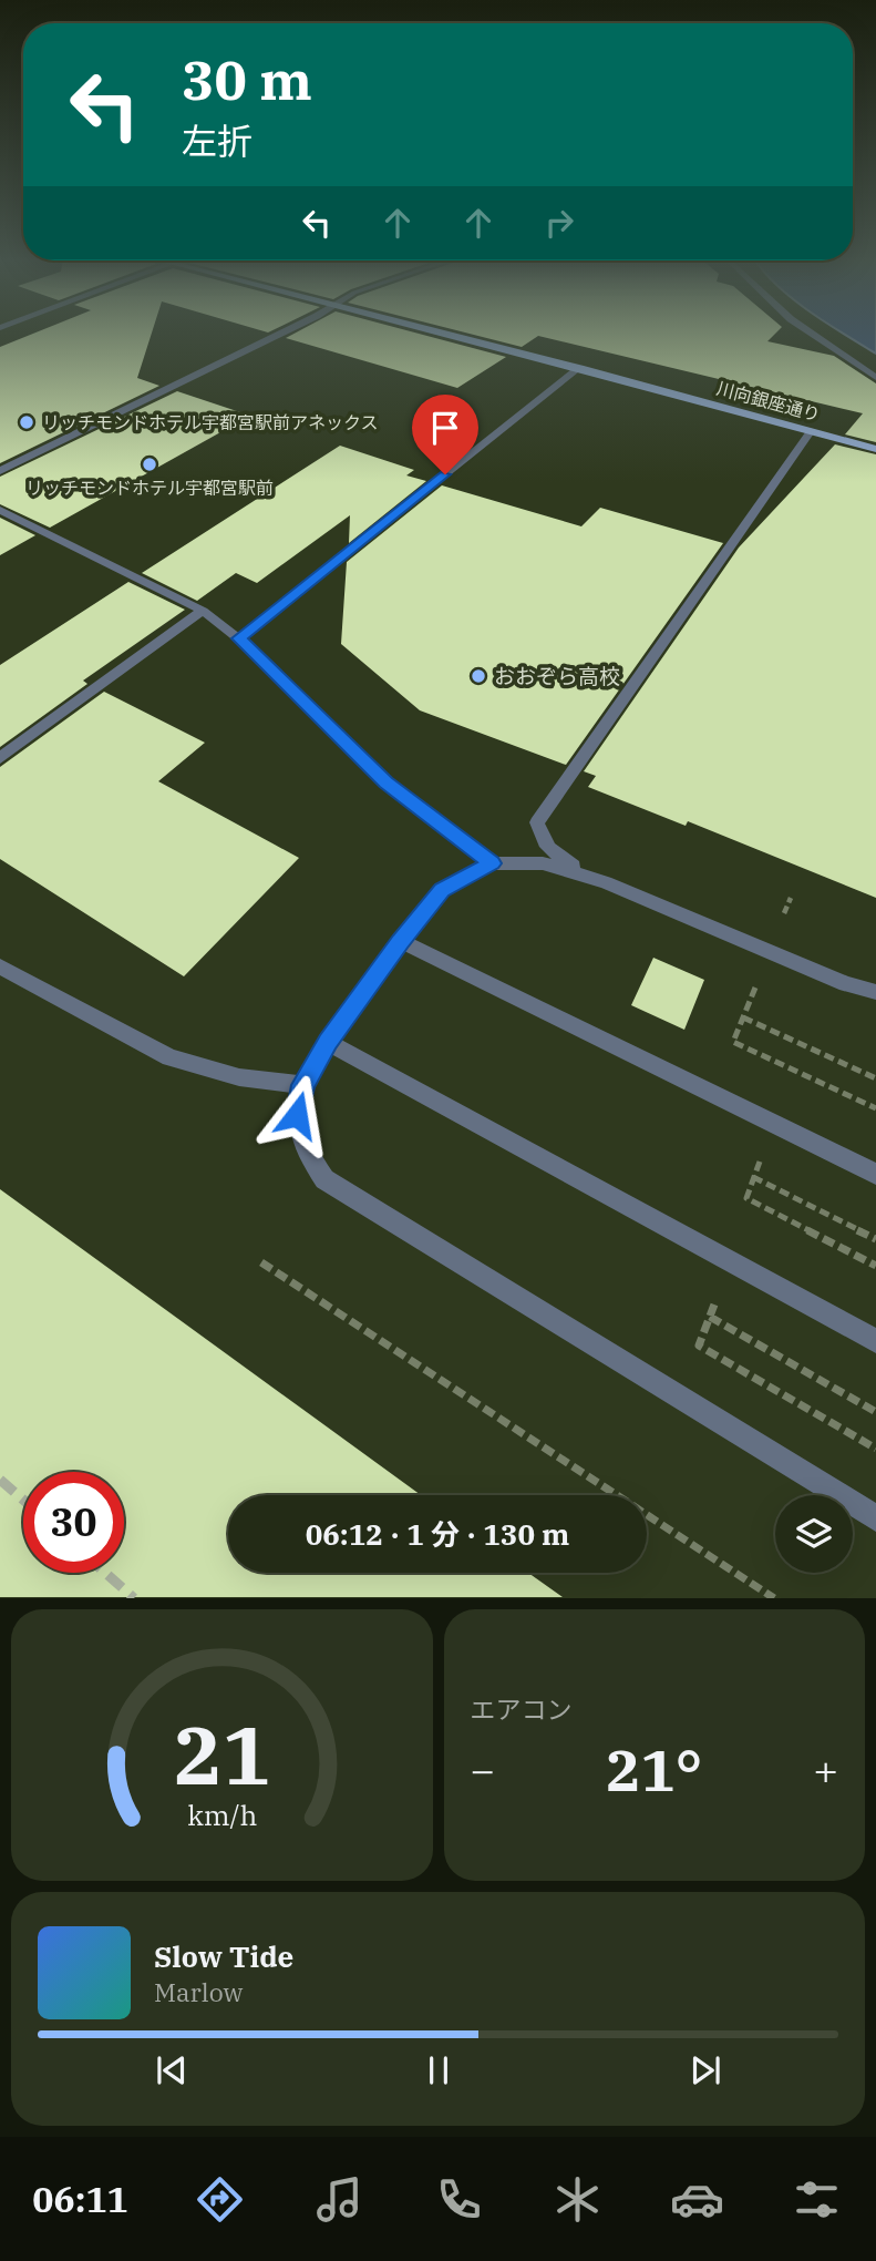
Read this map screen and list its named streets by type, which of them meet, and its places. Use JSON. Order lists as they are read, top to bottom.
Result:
{
  "streets": {
    "main road": ["川向銀座通り"]
  },
  "places": ["リッチモンドホテル宇都宮駅前アネックス", "リッチモンドホテル宇都宮駅前", "おおぞら高校"],
  "page": {
    "turn": ["30 m", "左折"],
    "limit": "30",
    "trip": "06:12 · 1 分 · 130 m",
    "tile": "エアコン",
    "heat": ["−", "21°", "+"],
    "song": ["Slow Tide", "Marlow"],
    "tabs": "06:11",
    "gauge": ["21", "km/h"]
  }
}
